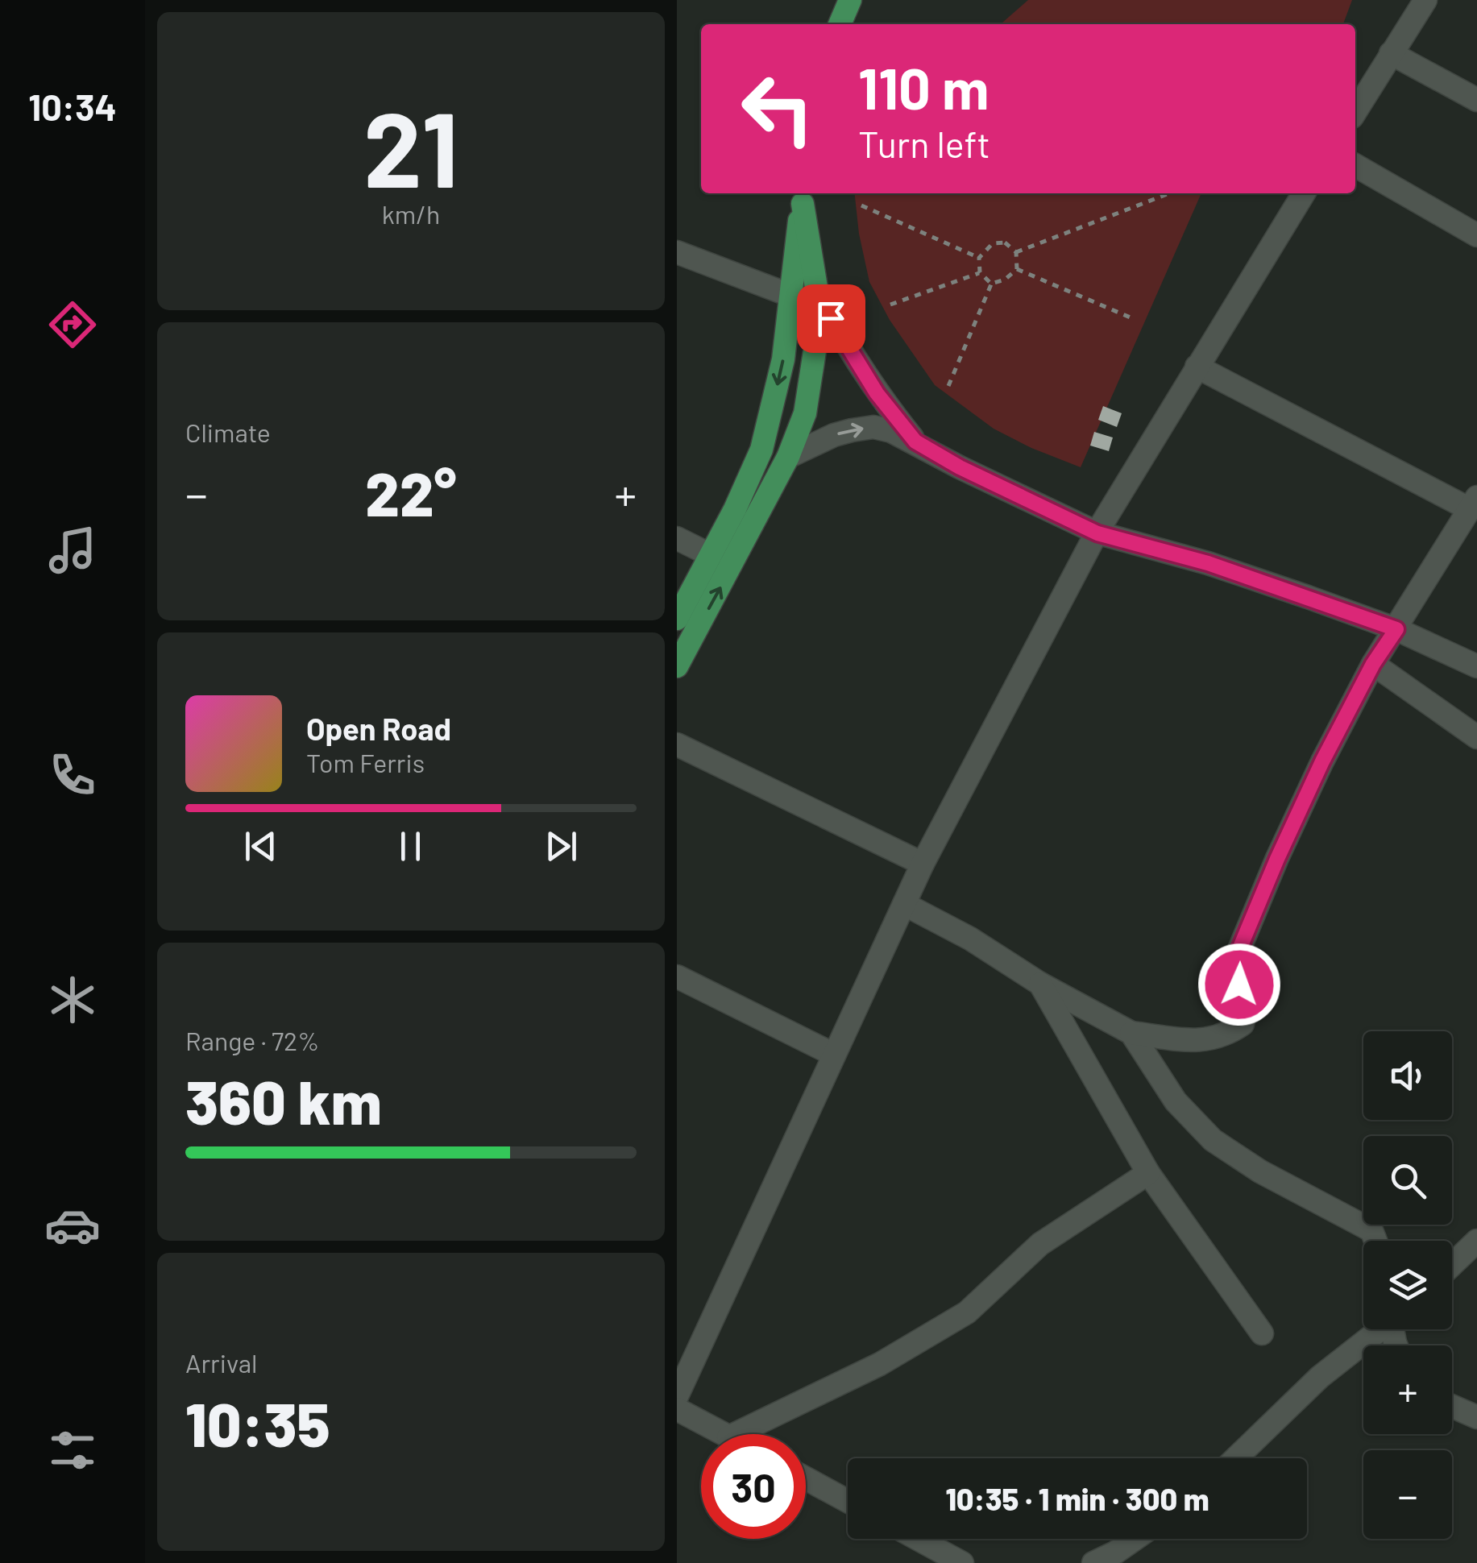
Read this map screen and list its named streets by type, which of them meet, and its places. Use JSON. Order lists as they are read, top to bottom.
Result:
{
  "page": {
    "tabs": "10:34",
    "tile": [
      ["21", "km/h"],
      "Climate",
      ["Range · 72%", "360 km"],
      ["Arrival", "10:35"]
    ],
    "turn": ["110 m", "Turn left"],
    "heat": ["−", "22°", "+"],
    "song": ["Open Road", "Tom Ferris"],
    "map_buttons": ["+", "−"],
    "limit": "30",
    "trip": "10:35 · 1 min · 300 m"
  }
}
